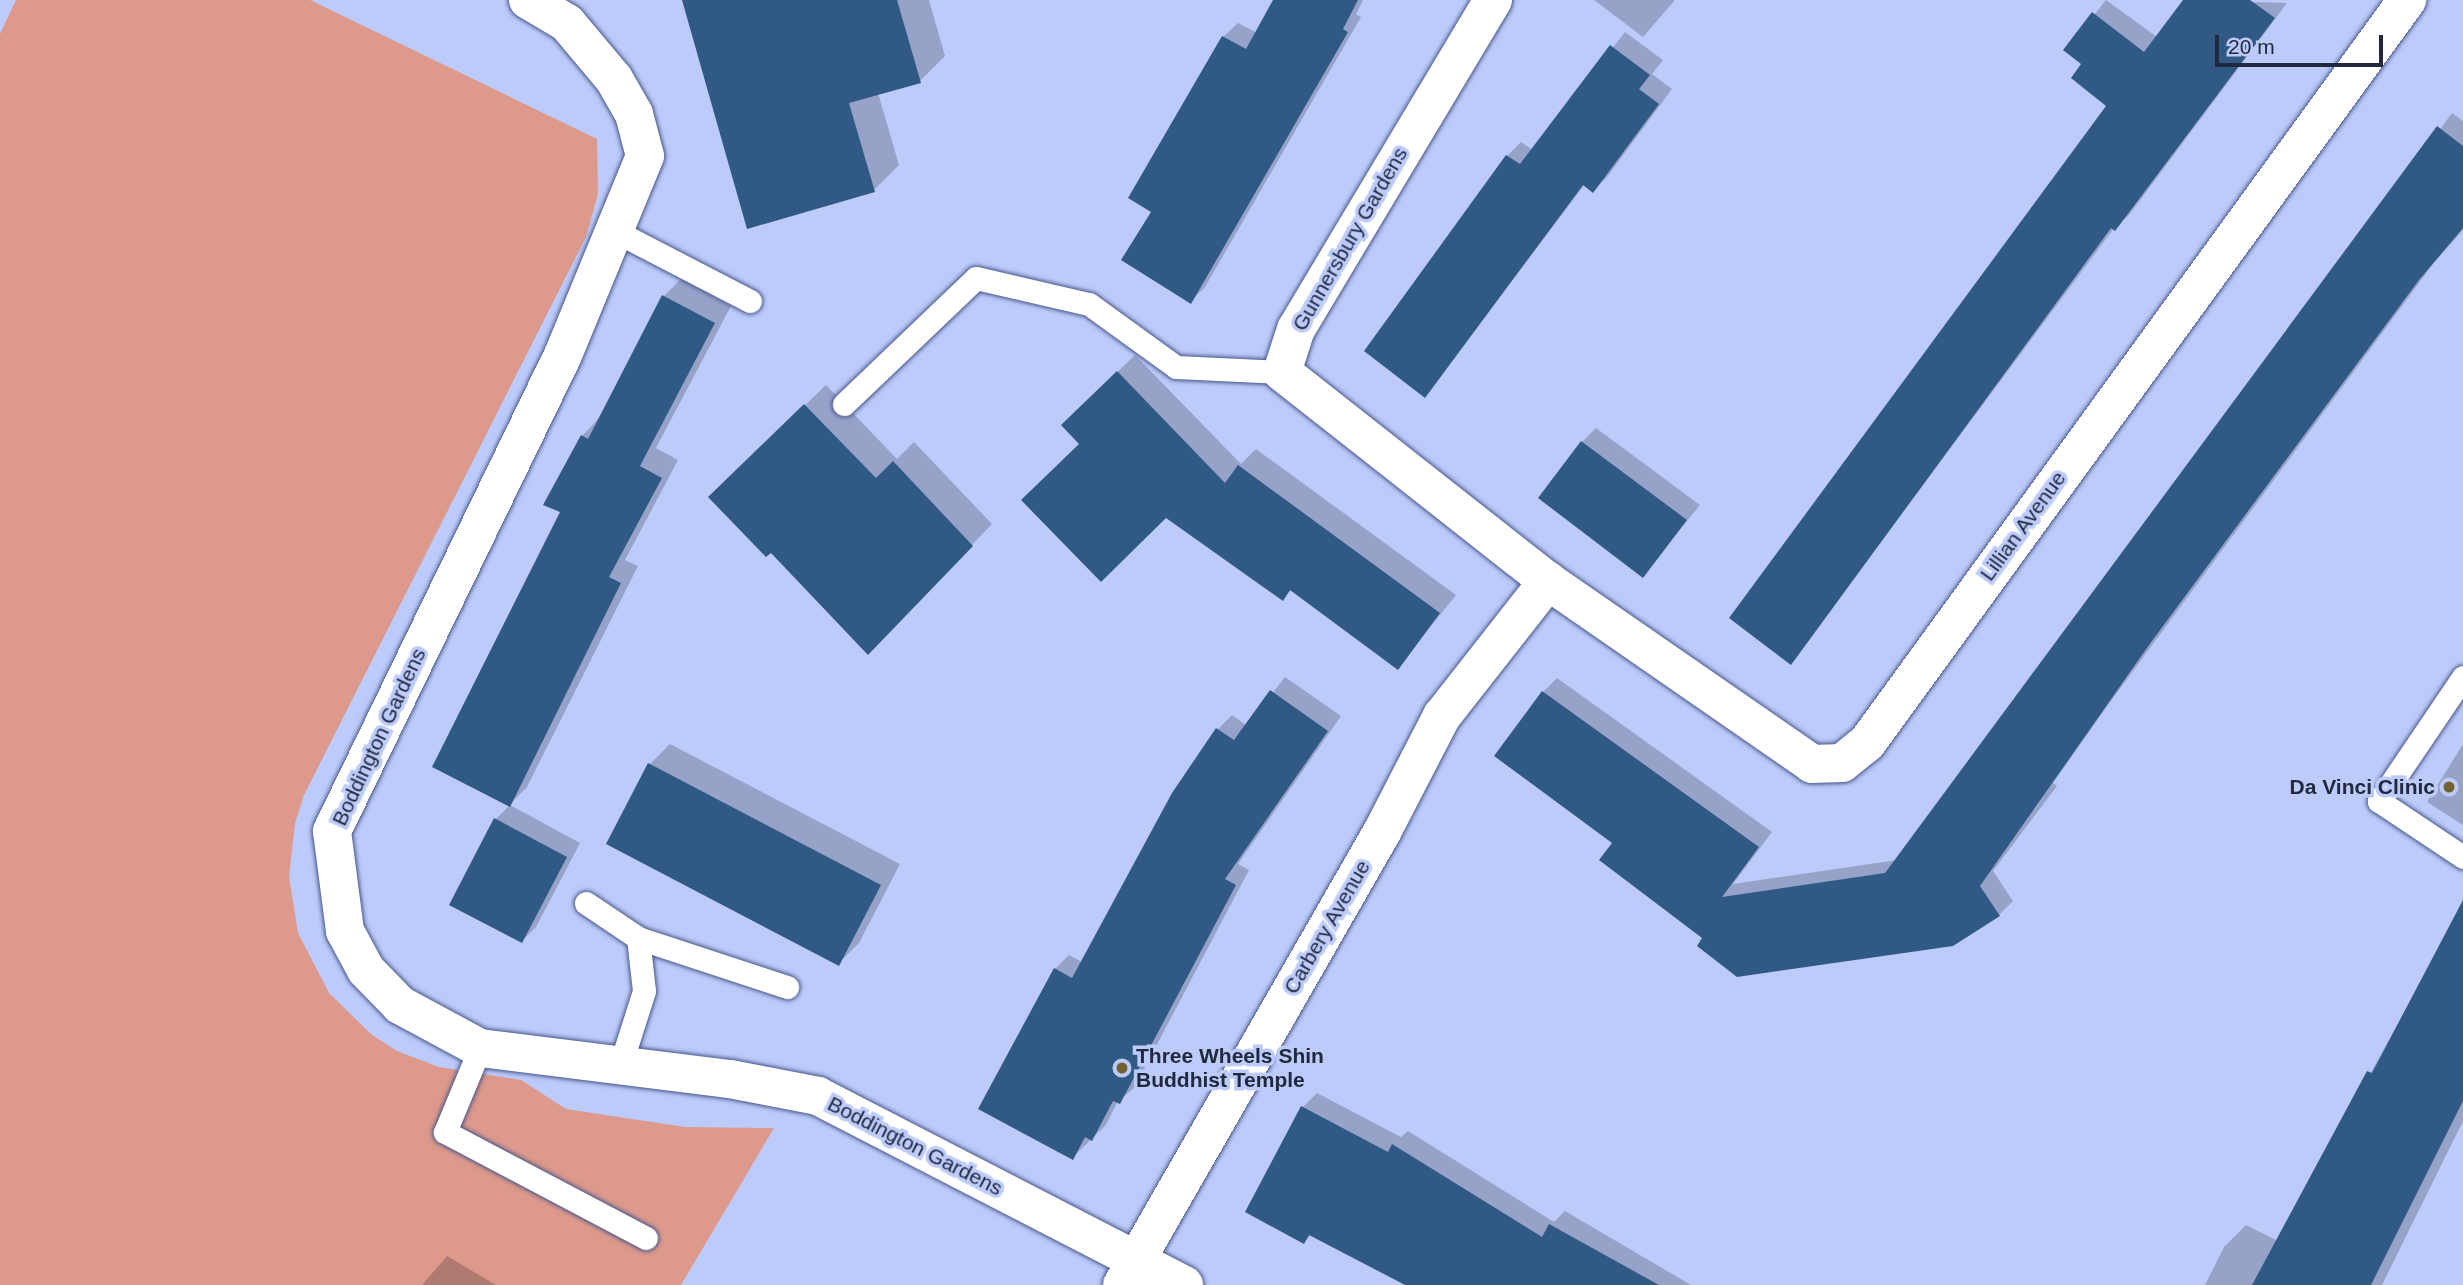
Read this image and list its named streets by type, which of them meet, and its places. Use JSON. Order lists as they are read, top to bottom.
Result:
{
  "streets": {
    "street": [
      "Gunnersbury Gardens",
      "Lillian Avenue",
      "Boddington Gardens",
      "Carbery Avenue"
    ]
  },
  "crossings": [
    ["Lillian Avenue", "Carbery Avenue"],
    ["Boddington Gardens", "Carbery Avenue"]
  ],
  "places": ["Da Vinci Clinic", "Three Wheels Shin Buddhist Temple"],
  "scale_bar": "20 m"
}
